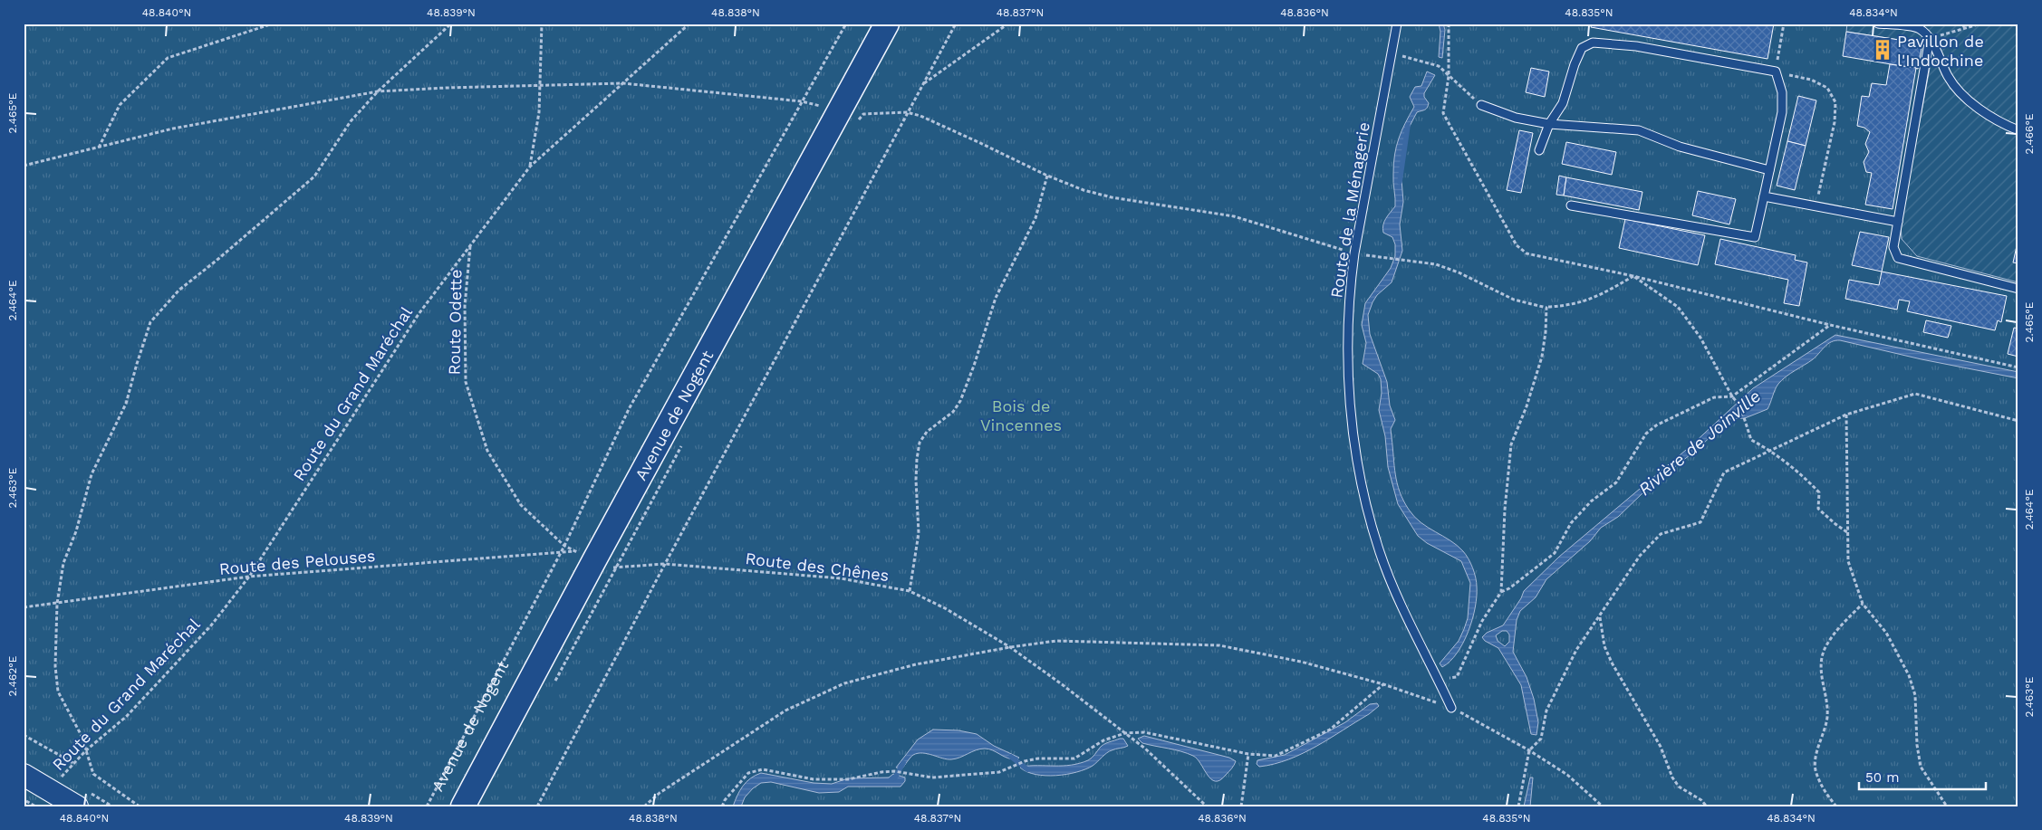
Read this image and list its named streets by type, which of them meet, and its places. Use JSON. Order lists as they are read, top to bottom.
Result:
{
  "streets": {
    "main road": ["Avenue de Nogent"],
    "lane": ["Route de la Ménagerie"],
    "path": [
      "Route Odette",
      "Route du Grand Maréchal",
      "Route des Pelouses",
      "Route des Chênes"
    ]
  },
  "crossings": [
    ["Route Odette", "Route du Grand Maréchal"],
    ["Route Odette", "Avenue de Nogent"],
    ["Route Odette", "Route des Pelouses"],
    ["Route Odette", "Route des Chênes"],
    ["Route du Grand Maréchal", "Route des Pelouses"],
    ["Avenue de Nogent", "Route des Pelouses"],
    ["Avenue de Nogent", "Route des Chênes"],
    ["Route des Pelouses", "Route des Chênes"]
  ],
  "water": ["Rivière de Joinville"],
  "parks": ["Bois de Vincennes"],
  "places": {
    "building": ["Pavillon de l'Indochine"]
  },
  "scale_bar": "50 m",
  "coordinates": [
    "48.840°N",
    "48.839°N",
    "48.838°N",
    "48.837°N",
    "48.836°N",
    "48.835°N",
    "48.834°N",
    "2.465°E",
    "2.466°E",
    "2.464°E",
    "2.463°E",
    "2.462°E"
  ]
}
